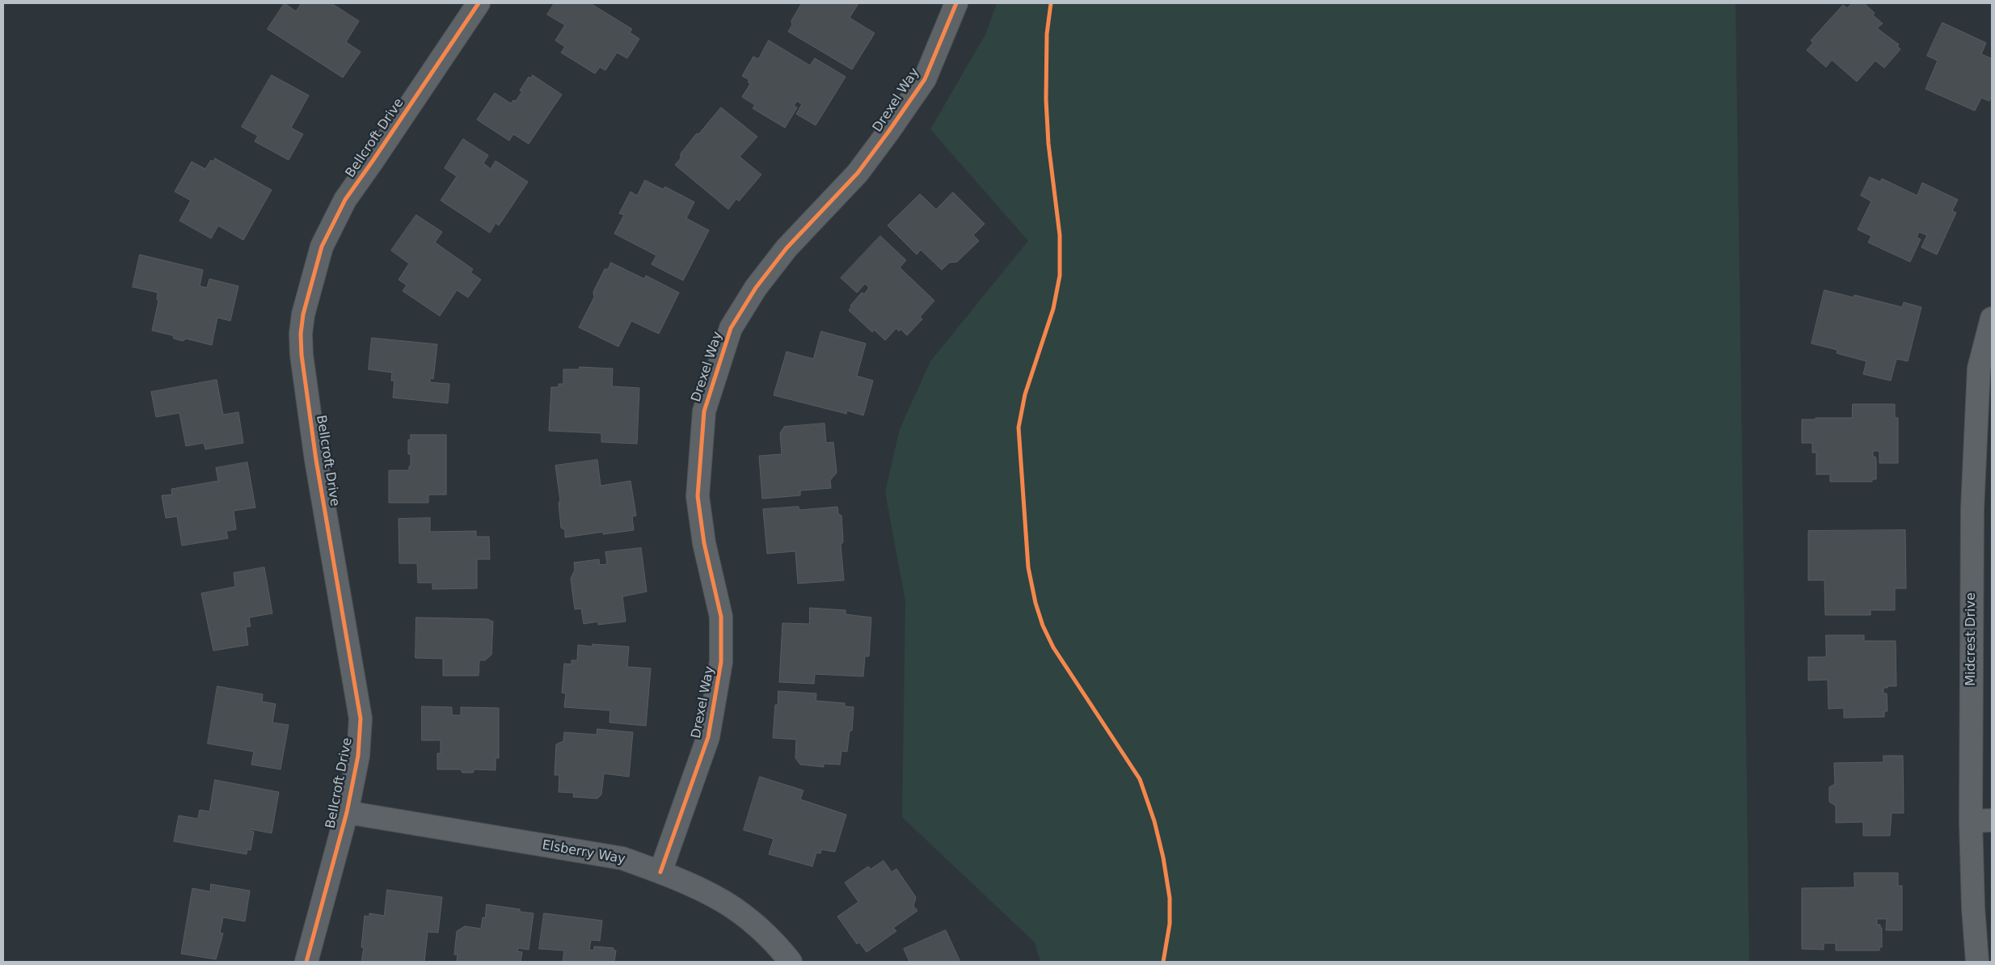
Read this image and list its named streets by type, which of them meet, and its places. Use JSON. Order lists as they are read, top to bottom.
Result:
{
  "streets": {
    "street": [
      "Drexel Way",
      "Bellcroft Drive",
      "Midcrest Drive",
      "Elsberry Way"
    ]
  },
  "crossings": [
    ["Drexel Way", "Elsberry Way"],
    ["Bellcroft Drive", "Elsberry Way"]
  ]
}
